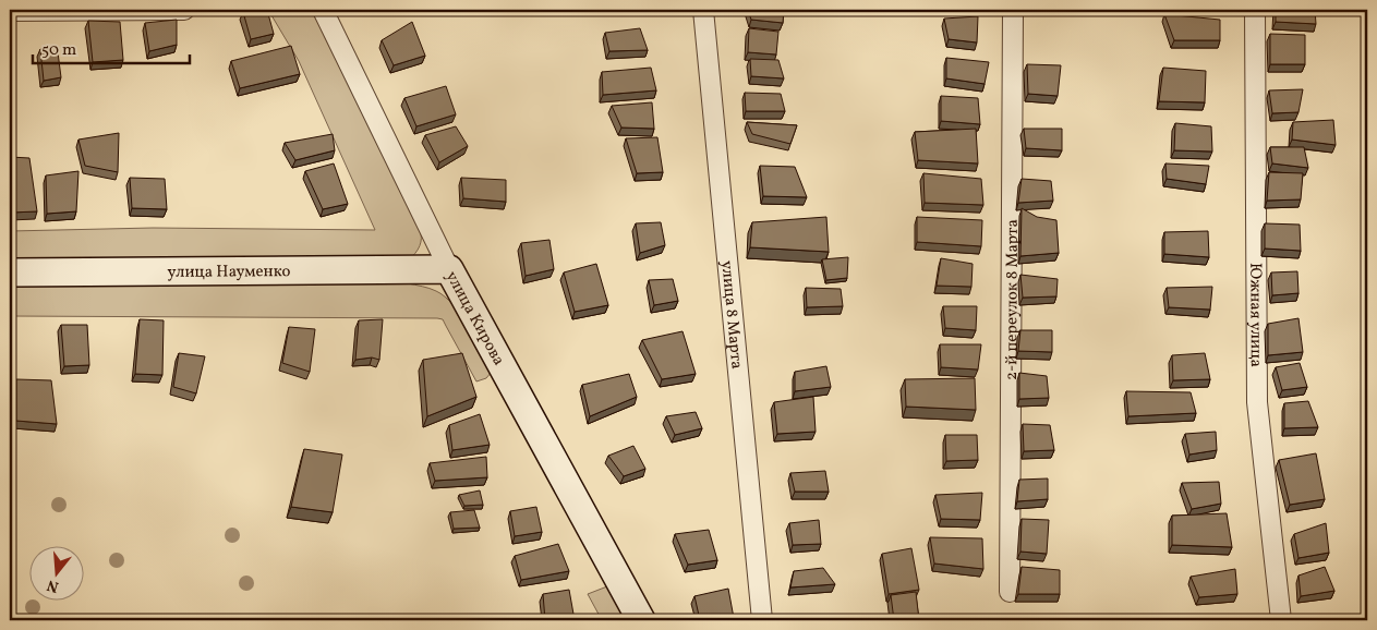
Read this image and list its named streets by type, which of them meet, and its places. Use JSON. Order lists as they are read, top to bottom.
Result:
{
  "streets": {
    "main road": ["улица Науменко", "улица Кирова"],
    "street": ["2-й переулок 8 Марта", "улица 8 Марта", "Южная улица"]
  },
  "crossings": [
    ["улица Науменко", "улица Кирова"]
  ],
  "scale_bar": "50 m",
  "north": "bottom"
}
